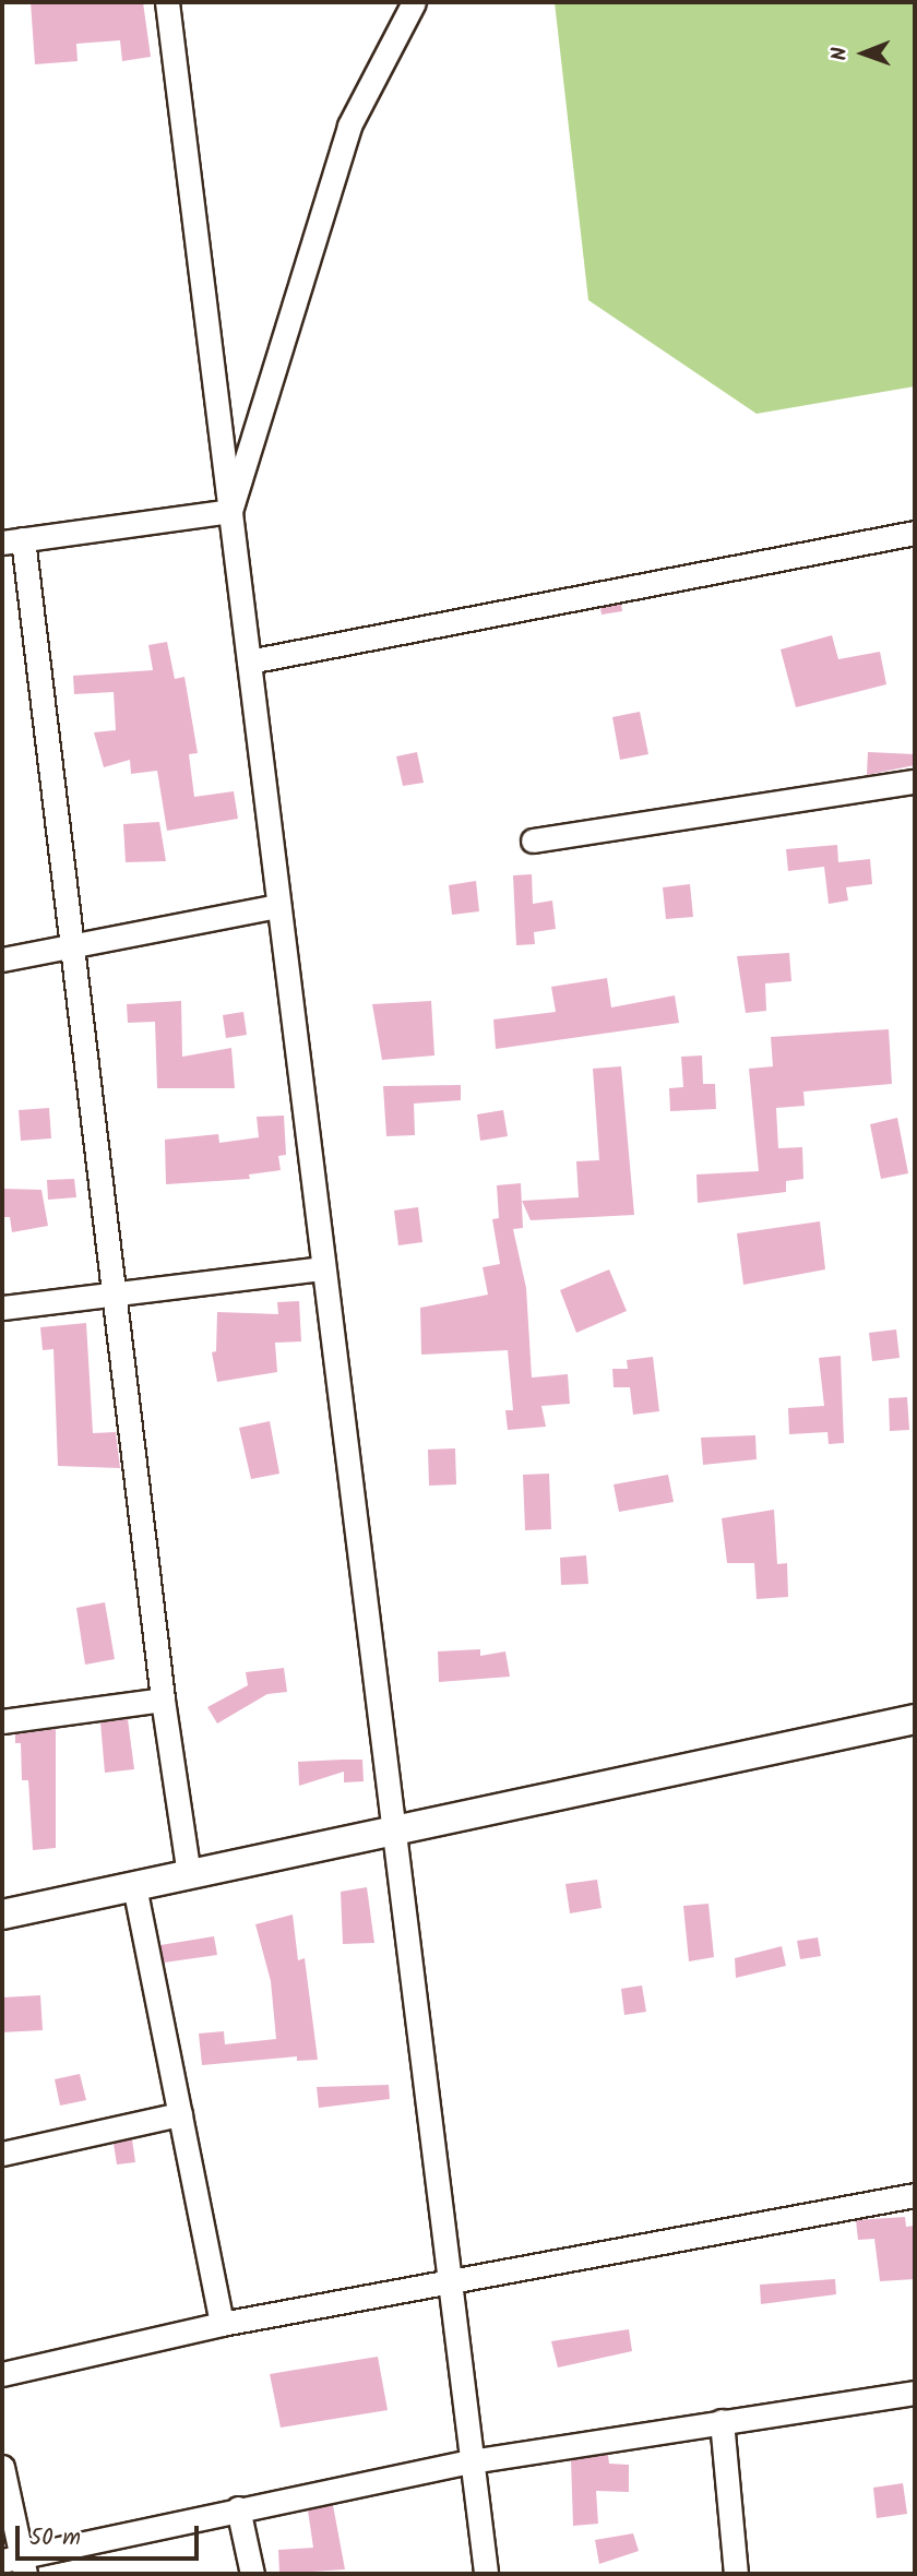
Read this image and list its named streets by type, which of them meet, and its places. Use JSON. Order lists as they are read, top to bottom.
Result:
{
  "scale_bar": "50 m",
  "north": "left"
}
